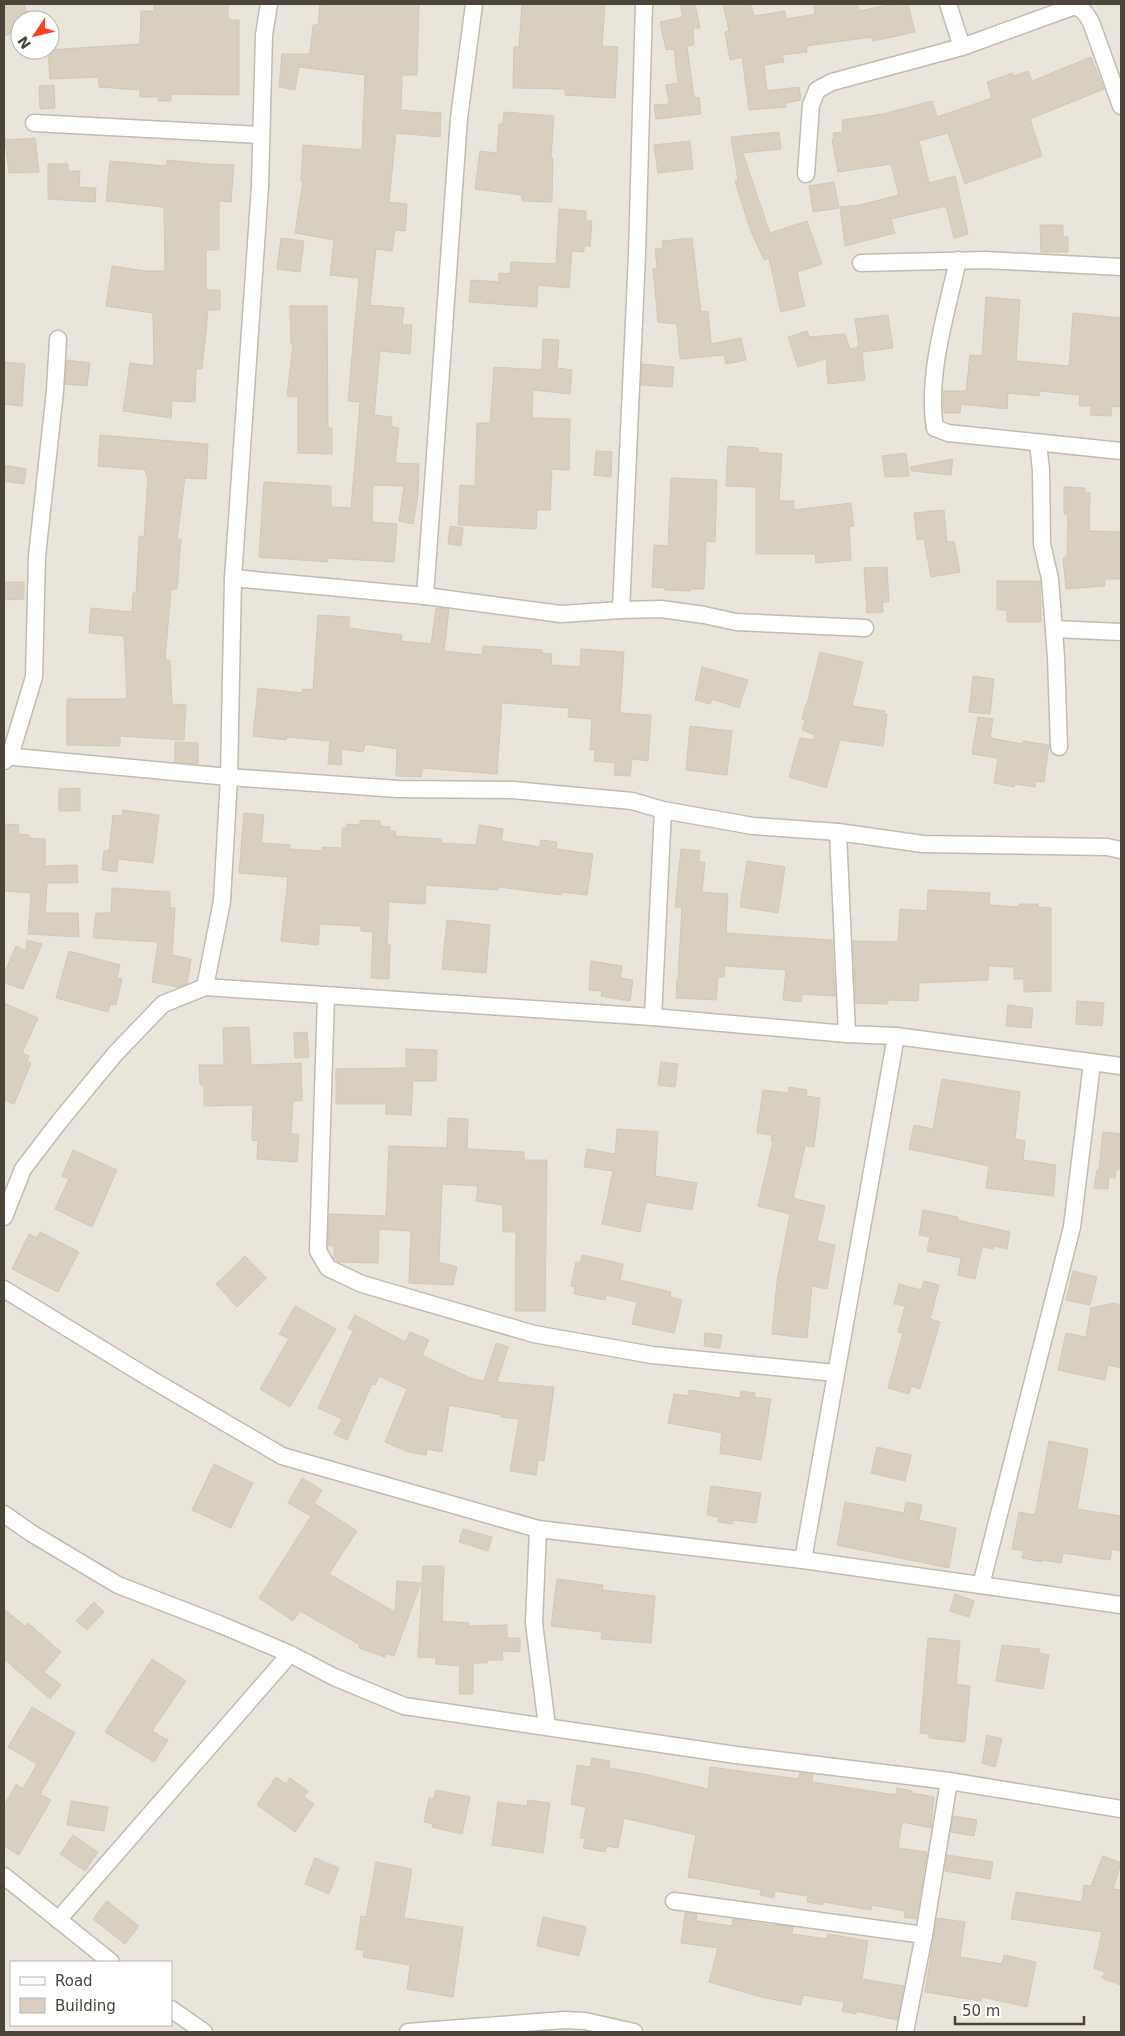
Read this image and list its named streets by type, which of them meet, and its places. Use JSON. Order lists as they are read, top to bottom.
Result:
{
  "legend": ["Road", "Building"],
  "scale_bar": "50 m",
  "north": "bottom left"
}
